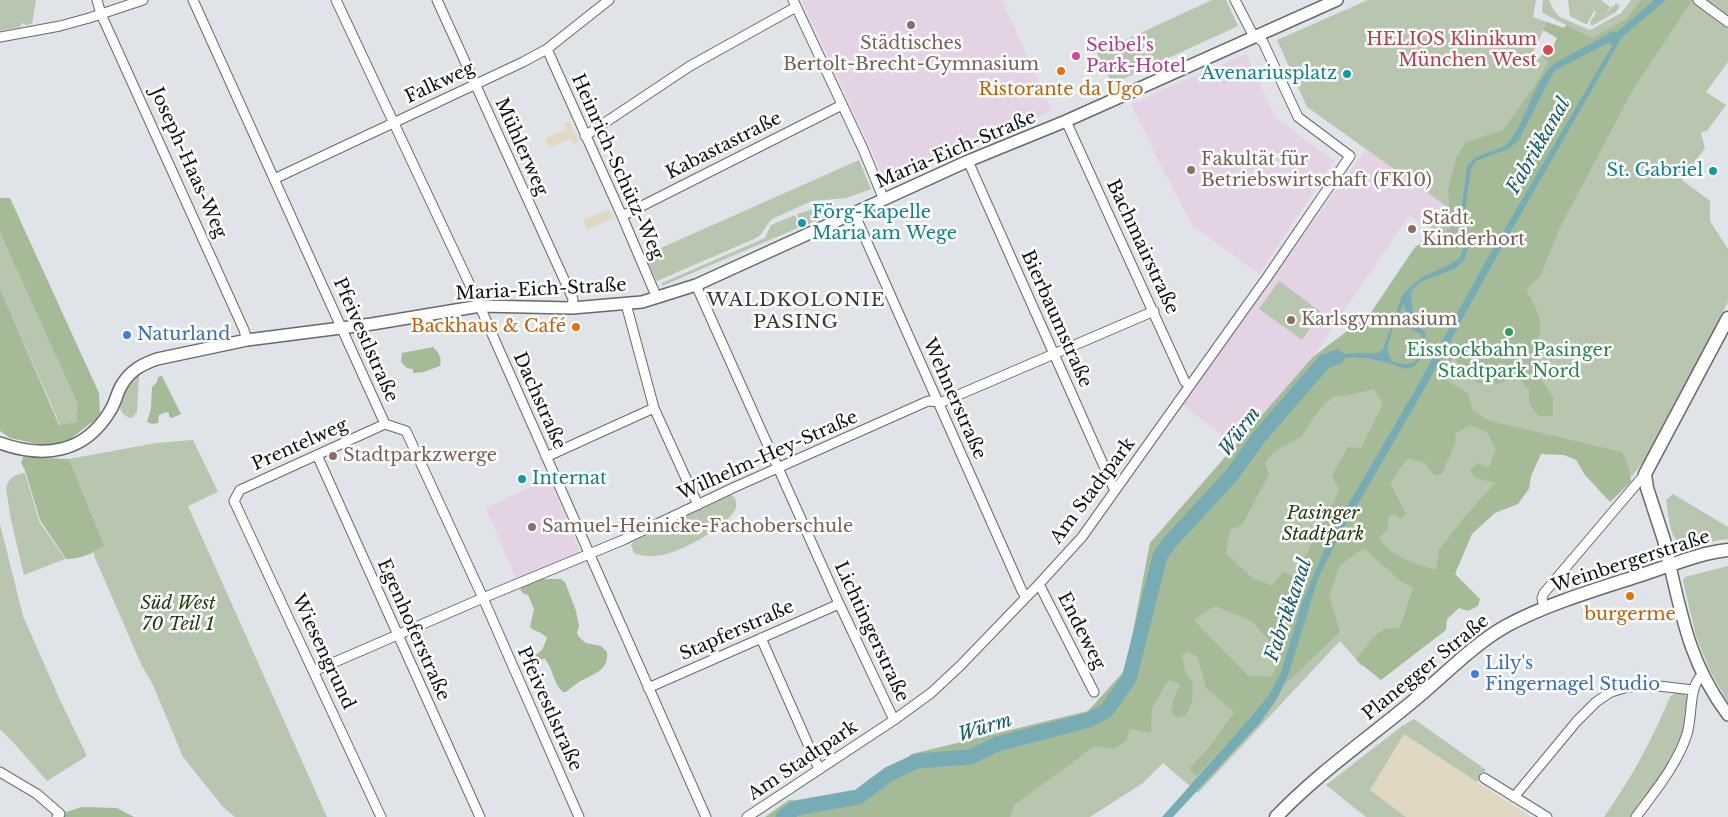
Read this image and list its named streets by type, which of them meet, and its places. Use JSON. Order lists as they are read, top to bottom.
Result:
{
  "streets": {
    "main road": ["Weinbergerstraße", "Planegger Straße"],
    "street": [
      "Falkweg",
      "Kabastastraße",
      "Mühlerweg",
      "Maria-Eich-Straße",
      "Joseph-Haas-Weg",
      "Heinrich-Schütz-Weg",
      "Bachmairstraße",
      "Bierbaumstraße",
      "Pfeivestlstraße",
      "Wehnerstraße",
      "Dachstraße",
      "Prentelweg",
      "Wilhelm-Hey-Straße",
      "Am Stadtpark",
      "Egenhoferstraße",
      "Stapferstraße",
      "Endeweg",
      "Lichtingerstraße",
      "Wiesengrund"
    ]
  },
  "crossings": [
    ["Falkweg", "Mühlerweg"],
    ["Falkweg", "Heinrich-Schütz-Weg"],
    ["Falkweg", "Pfeivestlstraße"],
    ["Falkweg", "Dachstraße"],
    ["Kabastastraße", "Heinrich-Schütz-Weg"],
    ["Mühlerweg", "Maria-Eich-Straße"],
    ["Maria-Eich-Straße", "Joseph-Haas-Weg"],
    ["Maria-Eich-Straße", "Heinrich-Schütz-Weg"],
    ["Maria-Eich-Straße", "Bachmairstraße"],
    ["Maria-Eich-Straße", "Bierbaumstraße"],
    ["Maria-Eich-Straße", "Pfeivestlstraße"],
    ["Maria-Eich-Straße", "Wehnerstraße"],
    ["Maria-Eich-Straße", "Dachstraße"],
    ["Maria-Eich-Straße", "Am Stadtpark"],
    ["Maria-Eich-Straße", "Lichtingerstraße"],
    ["Bachmairstraße", "Wilhelm-Hey-Straße"],
    ["Bachmairstraße", "Am Stadtpark"],
    ["Bierbaumstraße", "Wilhelm-Hey-Straße"],
    ["Bierbaumstraße", "Am Stadtpark"],
    ["Pfeivestlstraße", "Prentelweg"],
    ["Pfeivestlstraße", "Wilhelm-Hey-Straße"],
    ["Wehnerstraße", "Wilhelm-Hey-Straße"],
    ["Wehnerstraße", "Am Stadtpark"],
    ["Dachstraße", "Wilhelm-Hey-Straße"],
    ["Dachstraße", "Stapferstraße"],
    ["Prentelweg", "Egenhoferstraße"],
    ["Prentelweg", "Wiesengrund"],
    ["Wilhelm-Hey-Straße", "Egenhoferstraße"],
    ["Wilhelm-Hey-Straße", "Lichtingerstraße"],
    ["Wilhelm-Hey-Straße", "Wiesengrund"],
    ["Am Stadtpark", "Endeweg"],
    ["Am Stadtpark", "Lichtingerstraße"],
    ["Weinbergerstraße", "Planegger Straße"],
    ["Stapferstraße", "Lichtingerstraße"]
  ],
  "districts": ["WALDKOLONIE PASING"],
  "water": ["Fabrikkanal", "Würm"],
  "parks": ["Pasinger Stadtpark", "Süd West 70 Teil 1"],
  "places": [
    "Städtisches Bertolt-Brecht-Gymnasium",
    "HELIOS Klinikum München West",
    "Seibel's Park-Hotel",
    "Ristorante da Ugo",
    "Avenariusplatz",
    "Fakultät für Betriebswirtschaft (FK10)",
    "St. Gabriel",
    "Förg-Kapelle Maria am Wege",
    "Städt. Kinderhort",
    "Karlsgymnasium",
    "Backhaus & Café",
    "Eisstockbahn Pasinger Stadtpark Nord",
    "Naturland",
    "Stadtparkzwerge",
    "Internat",
    "Samuel-Heinicke-Fachoberschule",
    "burgerme",
    "Lily's Fingernagel Studio"
  ]
}
